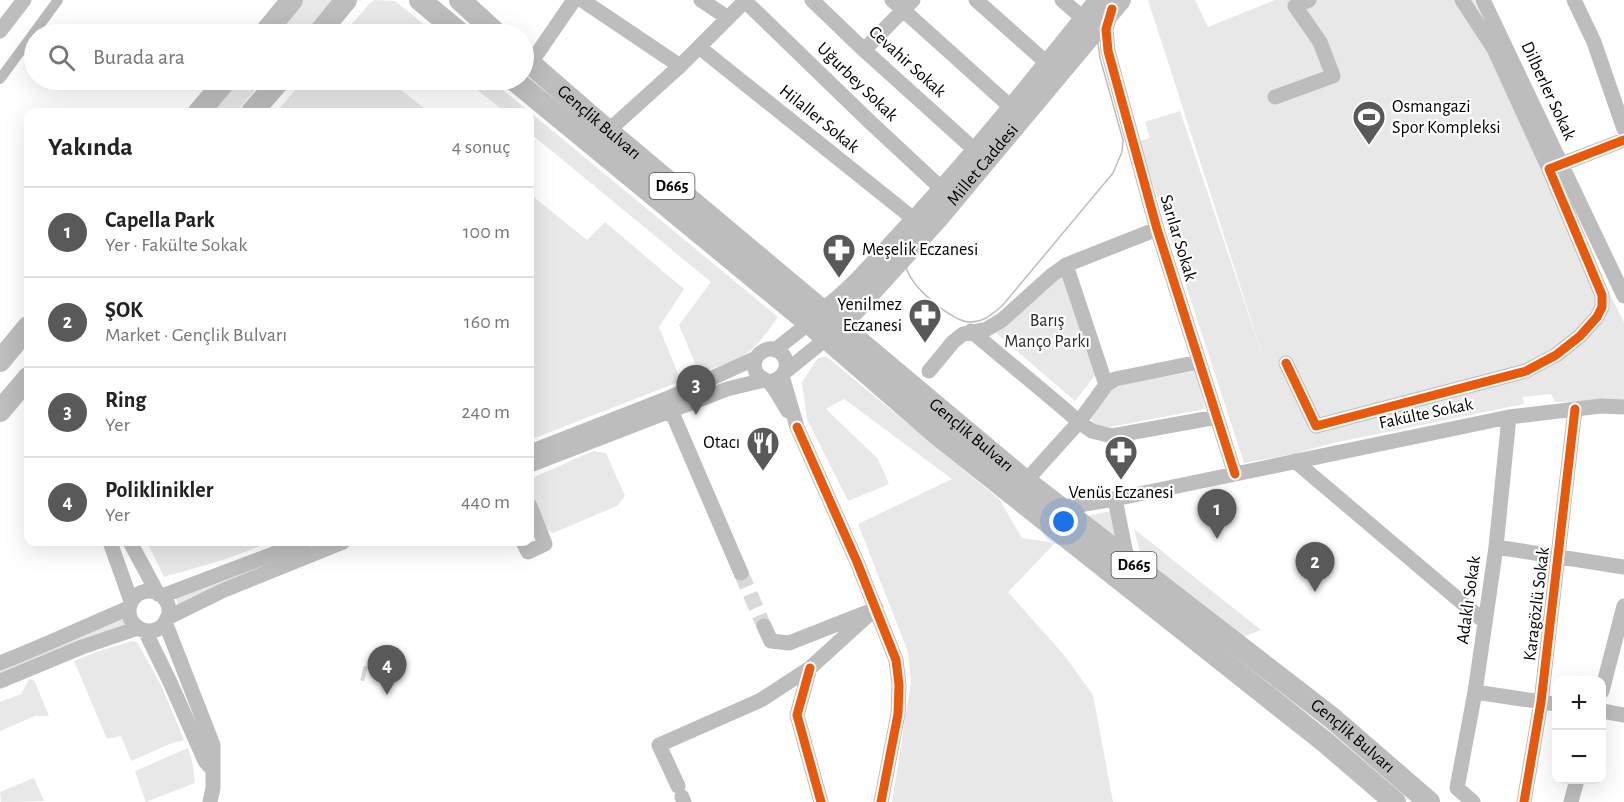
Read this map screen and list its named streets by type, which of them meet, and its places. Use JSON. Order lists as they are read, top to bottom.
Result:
{
  "streets": {
    "highway": ["Gençlik Bulvarı", "D665"],
    "main road": ["Millet Caddesi"],
    "street": [
      "Cevahir Sokak",
      "Uğurbey Sokak",
      "Dilberler Sokak",
      "Hilaller Sokak",
      "Sarılar Sokak",
      "Fakülte Sokak",
      "Adaklı Sokak",
      "Karagözlü Sokak"
    ]
  },
  "crossings": [
    ["Cevahir Sokak", "Millet Caddesi"],
    ["Uğurbey Sokak", "Millet Caddesi"],
    ["Hilaller Sokak", "Millet Caddesi"],
    ["Gençlik Bulvarı", "Millet Caddesi"],
    ["Gençlik Bulvarı", "Fakülte Sokak"],
    ["Millet Caddesi", "Sarılar Sokak"],
    ["Sarılar Sokak", "Fakülte Sokak"],
    ["Fakülte Sokak", "Adaklı Sokak"],
    ["Fakülte Sokak", "Karagözlü Sokak"]
  ],
  "parks": ["Barış Manço Parkı"],
  "places": {
    "sports": ["Osmangazi Spor Kompleksi"],
    "pharmacy": ["Meşelik Eczanesi", "Yenilmez Eczanesi", "Venüs Eczanesi"],
    "restaurant": ["Otacı"]
  },
  "page": {
    "search": "Burada ara",
    "heading": ["Yakında", "4 sonuç"],
    "list": [
      {
        "mark": "1",
        "name": "Capella Park",
        "note": "Yer · Fakülte Sokak",
        "value": "100 m"
      },
      {
        "mark": "2",
        "name": "ŞOK",
        "note": "Market · Gençlik Bulvarı",
        "value": "160 m"
      },
      {
        "mark": "3",
        "name": "Ring",
        "note": "Yer",
        "value": "240 m"
      },
      {
        "mark": "4",
        "name": "Poliklinikler",
        "note": "Yer",
        "value": "440 m"
      }
    ],
    "pins": [
      "3",
      "1",
      "2",
      "4"
    ],
    "map_buttons": ["+", "−"]
  }
}
